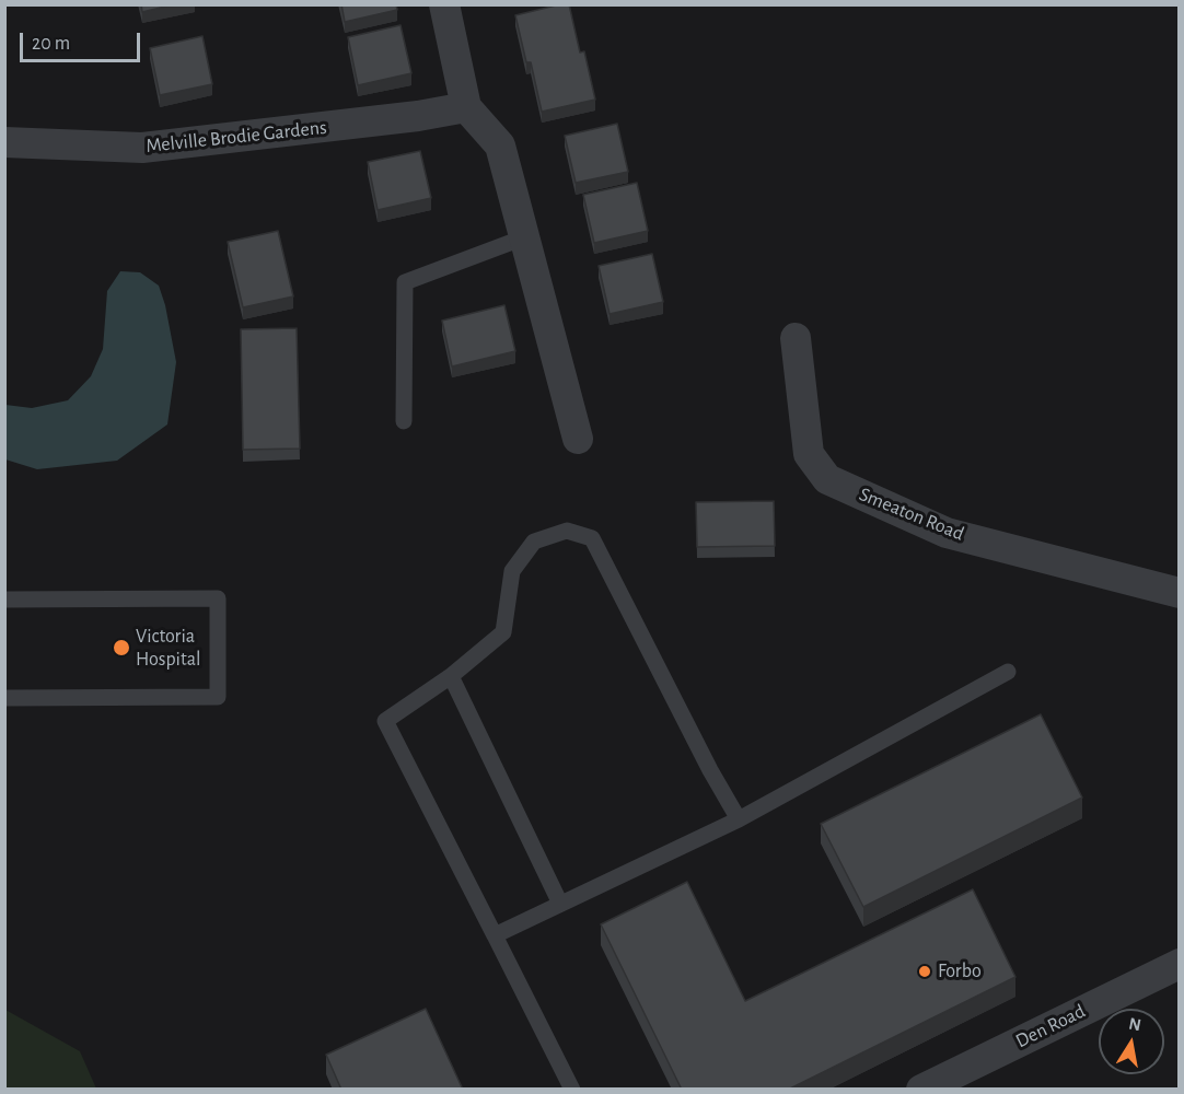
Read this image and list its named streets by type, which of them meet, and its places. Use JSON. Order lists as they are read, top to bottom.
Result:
{
  "streets": {
    "street": ["Melville Brodie Gardens", "Smeaton Road", "Den Road"]
  },
  "places": ["Victoria Hospital", "Forbo"],
  "scale_bar": "20 m",
  "north": "top"
}
